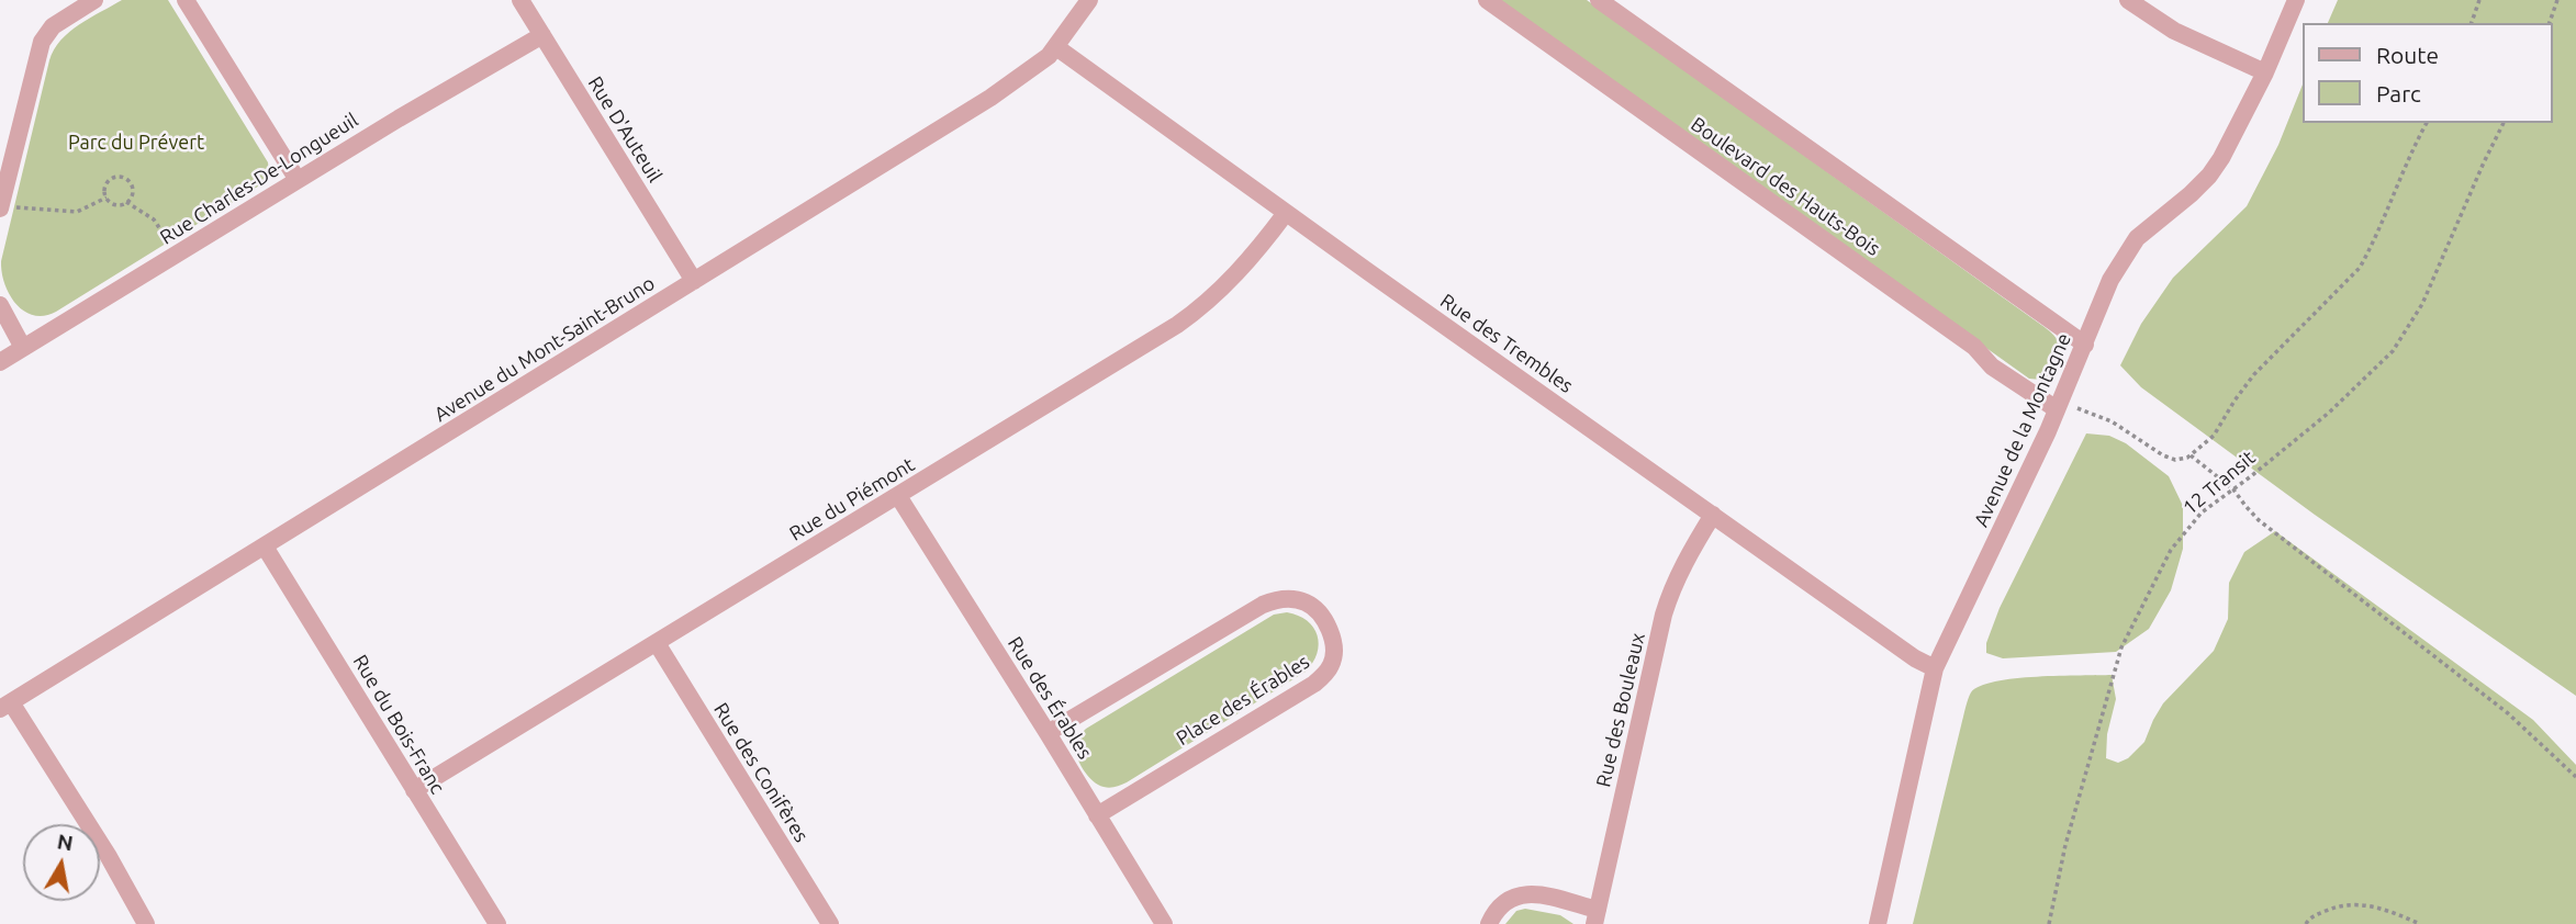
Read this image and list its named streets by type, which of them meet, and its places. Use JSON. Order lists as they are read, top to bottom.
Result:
{
  "streets": {
    "street": [
      "Rue D'Auteuil",
      "Rue Charles-De-Longueuil",
      "Boulevard des Hauts-Bois",
      "Rue des Trembles",
      "Avenue du Mont-Saint-Bruno",
      "Avenue de la Montagne",
      "Rue du Piémont",
      "Rue des Érables",
      "Place des Érables",
      "Rue des Bouleaux",
      "Rue du Bois-Franc",
      "Rue des Conifères"
    ],
    "path": ["12 Transit"]
  },
  "crossings": [
    ["Rue D'Auteuil", "Rue Charles-De-Longueuil"],
    ["Rue D'Auteuil", "Avenue du Mont-Saint-Bruno"],
    ["Boulevard des Hauts-Bois", "Avenue de la Montagne"],
    ["Rue des Trembles", "Avenue du Mont-Saint-Bruno"],
    ["Rue des Trembles", "Avenue de la Montagne"],
    ["Rue des Trembles", "Rue du Piémont"],
    ["Rue des Trembles", "Rue des Bouleaux"],
    ["Avenue du Mont-Saint-Bruno", "Rue du Bois-Franc"],
    ["Rue du Piémont", "Rue des Érables"],
    ["Rue du Piémont", "Rue du Bois-Franc"],
    ["Rue du Piémont", "Rue des Conifères"],
    ["Rue des Érables", "Place des Érables"]
  ],
  "parks": ["Parc du Prévert"],
  "legend": ["Route", "Parc"],
  "north": "top"
}
